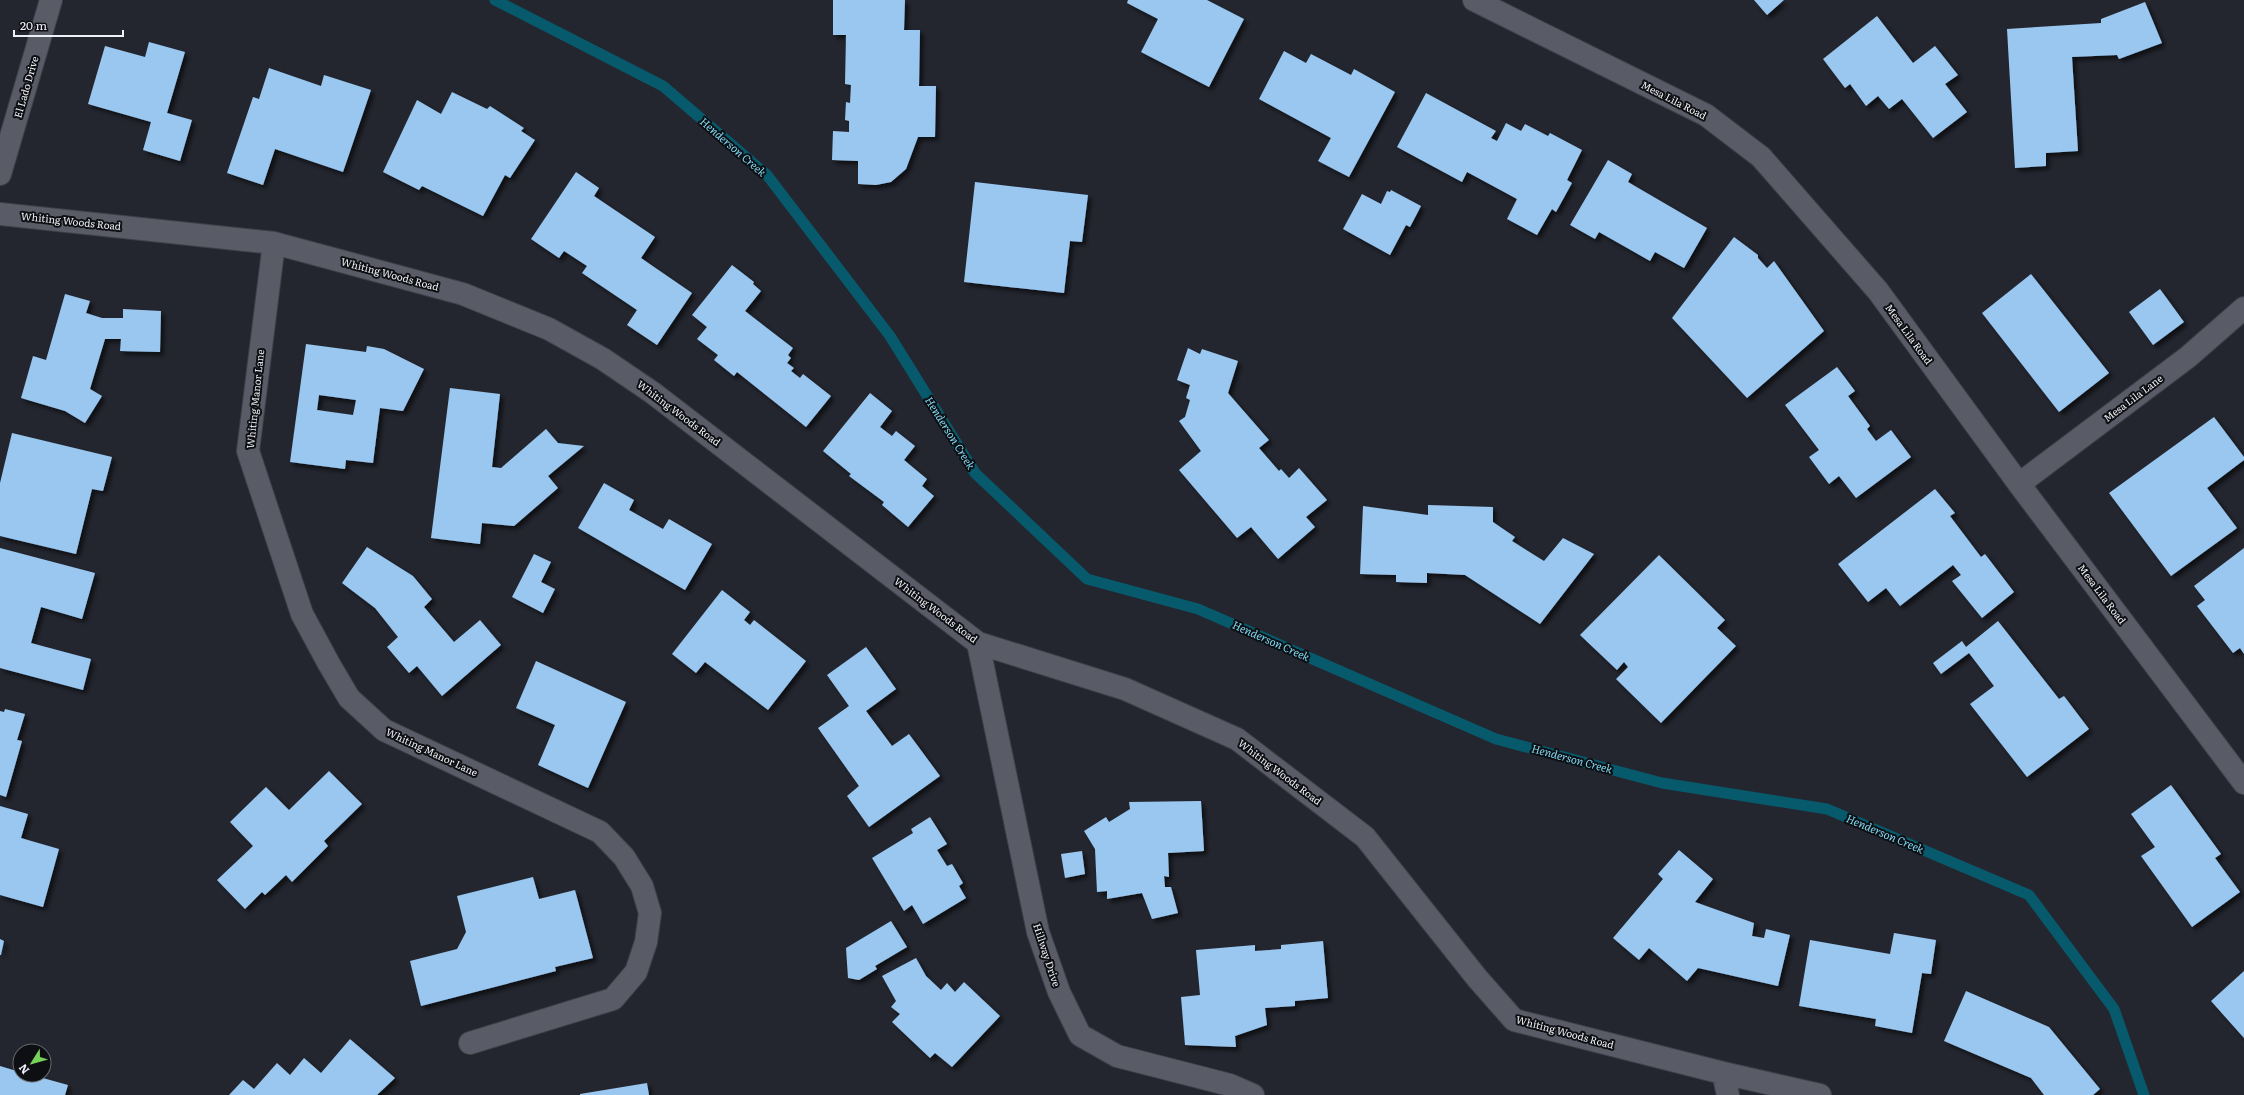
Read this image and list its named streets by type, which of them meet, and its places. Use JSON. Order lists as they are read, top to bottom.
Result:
{
  "streets": {
    "street": [
      "El Lado Drive",
      "Mesa Lila Road",
      "Whiting Woods Road",
      "Mesa Lila Lane",
      "Whiting Manor Lane",
      "Hillway Drive"
    ]
  },
  "crossings": [
    ["Mesa Lila Road", "Mesa Lila Lane"],
    ["Whiting Woods Road", "Whiting Manor Lane"],
    ["Whiting Woods Road", "Hillway Drive"]
  ],
  "water": ["Henderson Creek"],
  "scale_bar": "20 m",
  "north": "bottom left"
}
